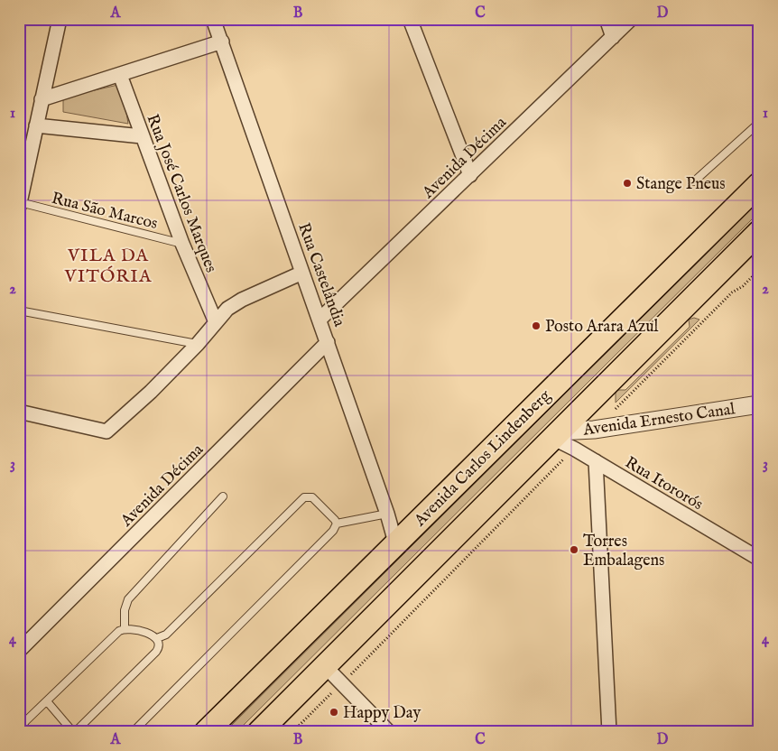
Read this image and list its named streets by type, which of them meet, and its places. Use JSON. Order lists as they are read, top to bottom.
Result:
{
  "streets": {
    "main road": ["Avenida Carlos Lindenberg"],
    "street": [
      "Avenida Décima",
      "Rua José Carlos Marques",
      "Rua Castelândia",
      "Avenida Ernesto Canal",
      "Rua Itororós"
    ],
    "lane": ["Rua São Marcos"]
  },
  "crossings": [
    ["Avenida Décima", "Rua Castelândia"],
    ["Rua José Carlos Marques", "Rua São Marcos"],
    ["Rua Castelândia", "Avenida Carlos Lindenberg"],
    ["Avenida Ernesto Canal", "Rua Itororós"]
  ],
  "districts": ["VILA DA VITÓRIA"],
  "places": [
    "Stange Pneus",
    "Posto Arara Azul",
    "Torres Embalagens",
    "Happy Day"
  ],
  "grid": {
    "columns": [
      "A",
      "B",
      "C",
      "D"
    ],
    "rows": [
      "1",
      "2",
      "3",
      "4"
    ]
  }
}
